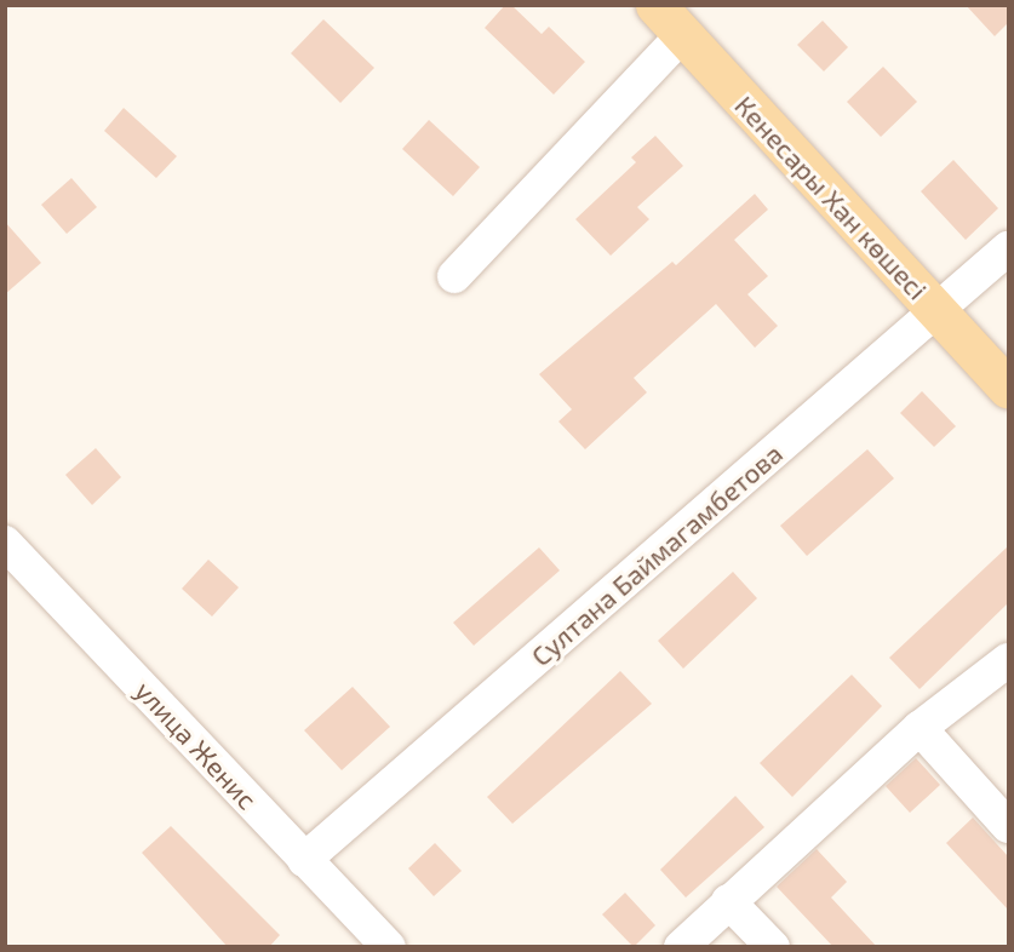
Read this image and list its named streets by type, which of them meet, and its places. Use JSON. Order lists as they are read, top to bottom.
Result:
{
  "streets": {
    "main road": ["Кенесары Хан көшесі"],
    "street": ["Султана Баймагамбетова", "улица Женис"]
  },
  "crossings": [
    ["Кенесары Хан көшесі", "Султана Баймагамбетова"],
    ["Султана Баймагамбетова", "улица Женис"]
  ]
}
